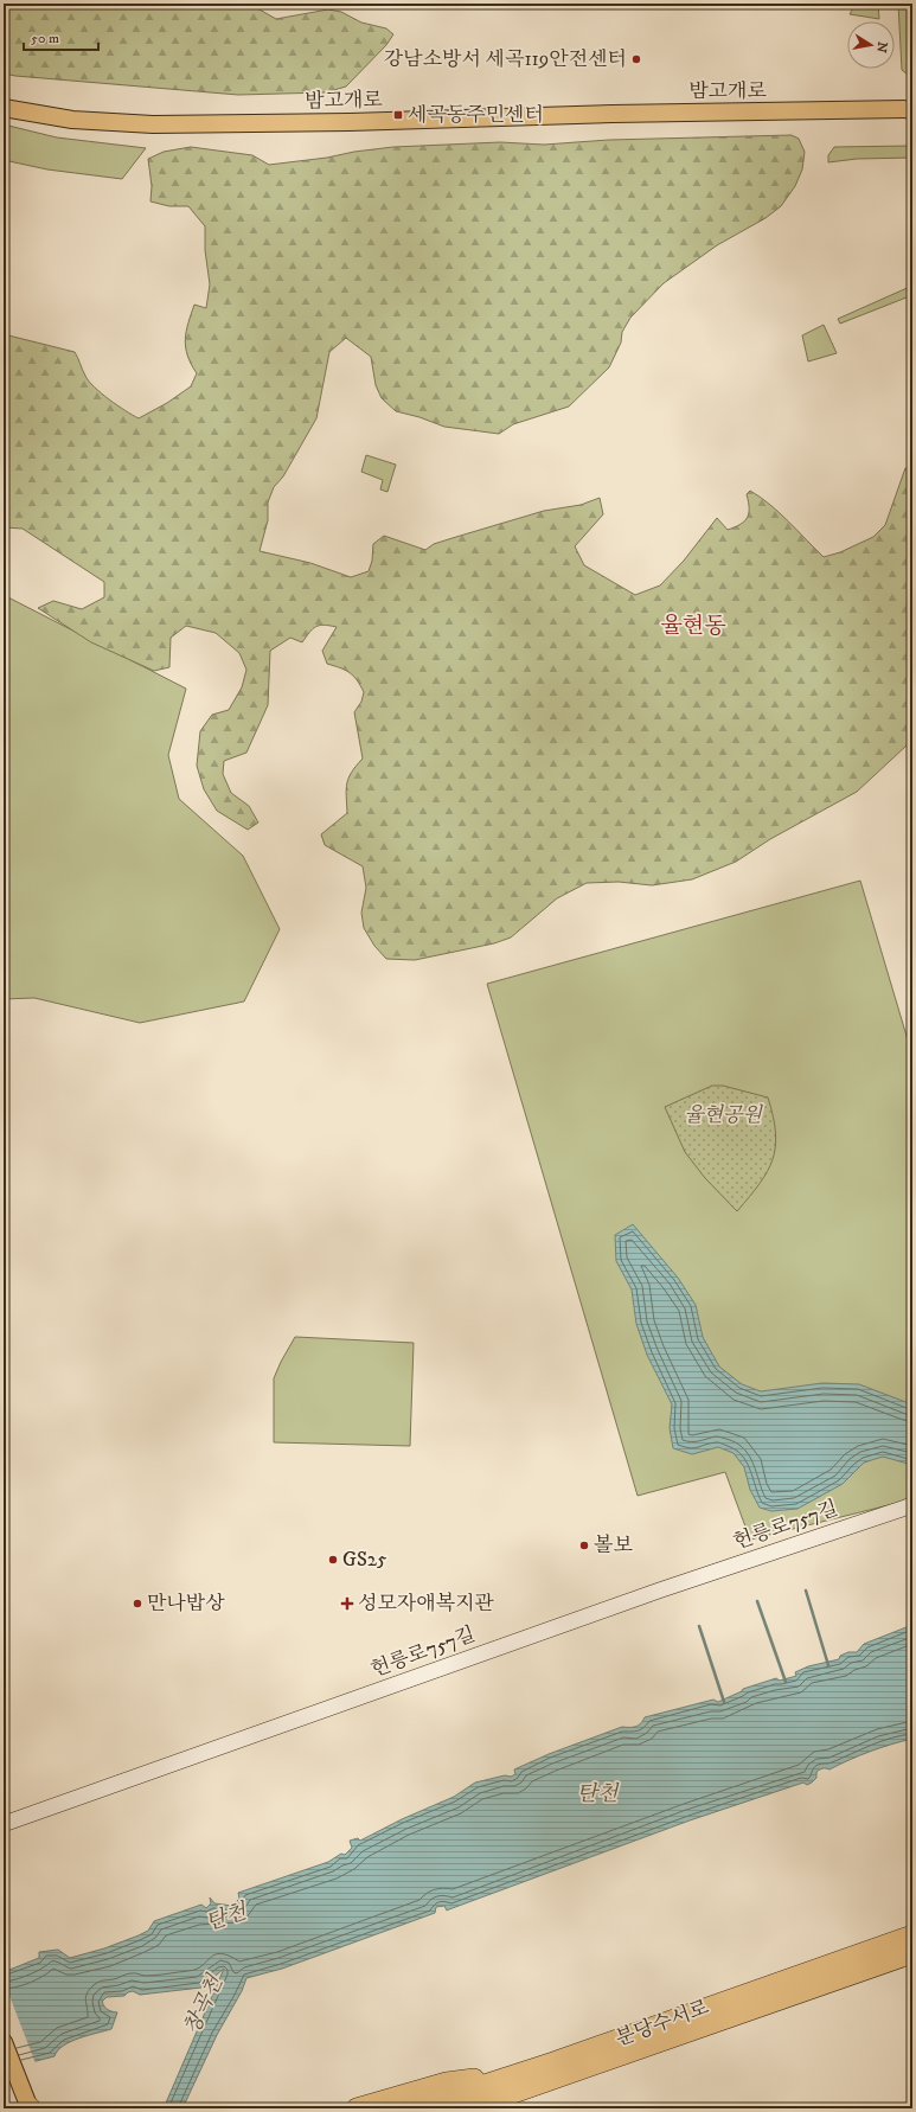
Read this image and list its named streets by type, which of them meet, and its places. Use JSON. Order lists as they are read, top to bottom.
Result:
{
  "streets": {
    "highway": ["분당수서로"],
    "main road": ["밤고개로", "헌릉로757길"]
  },
  "districts": ["율현동"],
  "water": ["탄천", "창곡천"],
  "parks": ["율현공원"],
  "places": {
    "other": [
      "강남소방서 세곡119안전센터",
      "볼보",
      "GS25",
      "만나밥상"
    ],
    "transit": ["세곡동주민센터"],
    "health": ["성모자애복지관"]
  },
  "scale_bar": "50 m",
  "north": "right"
}
